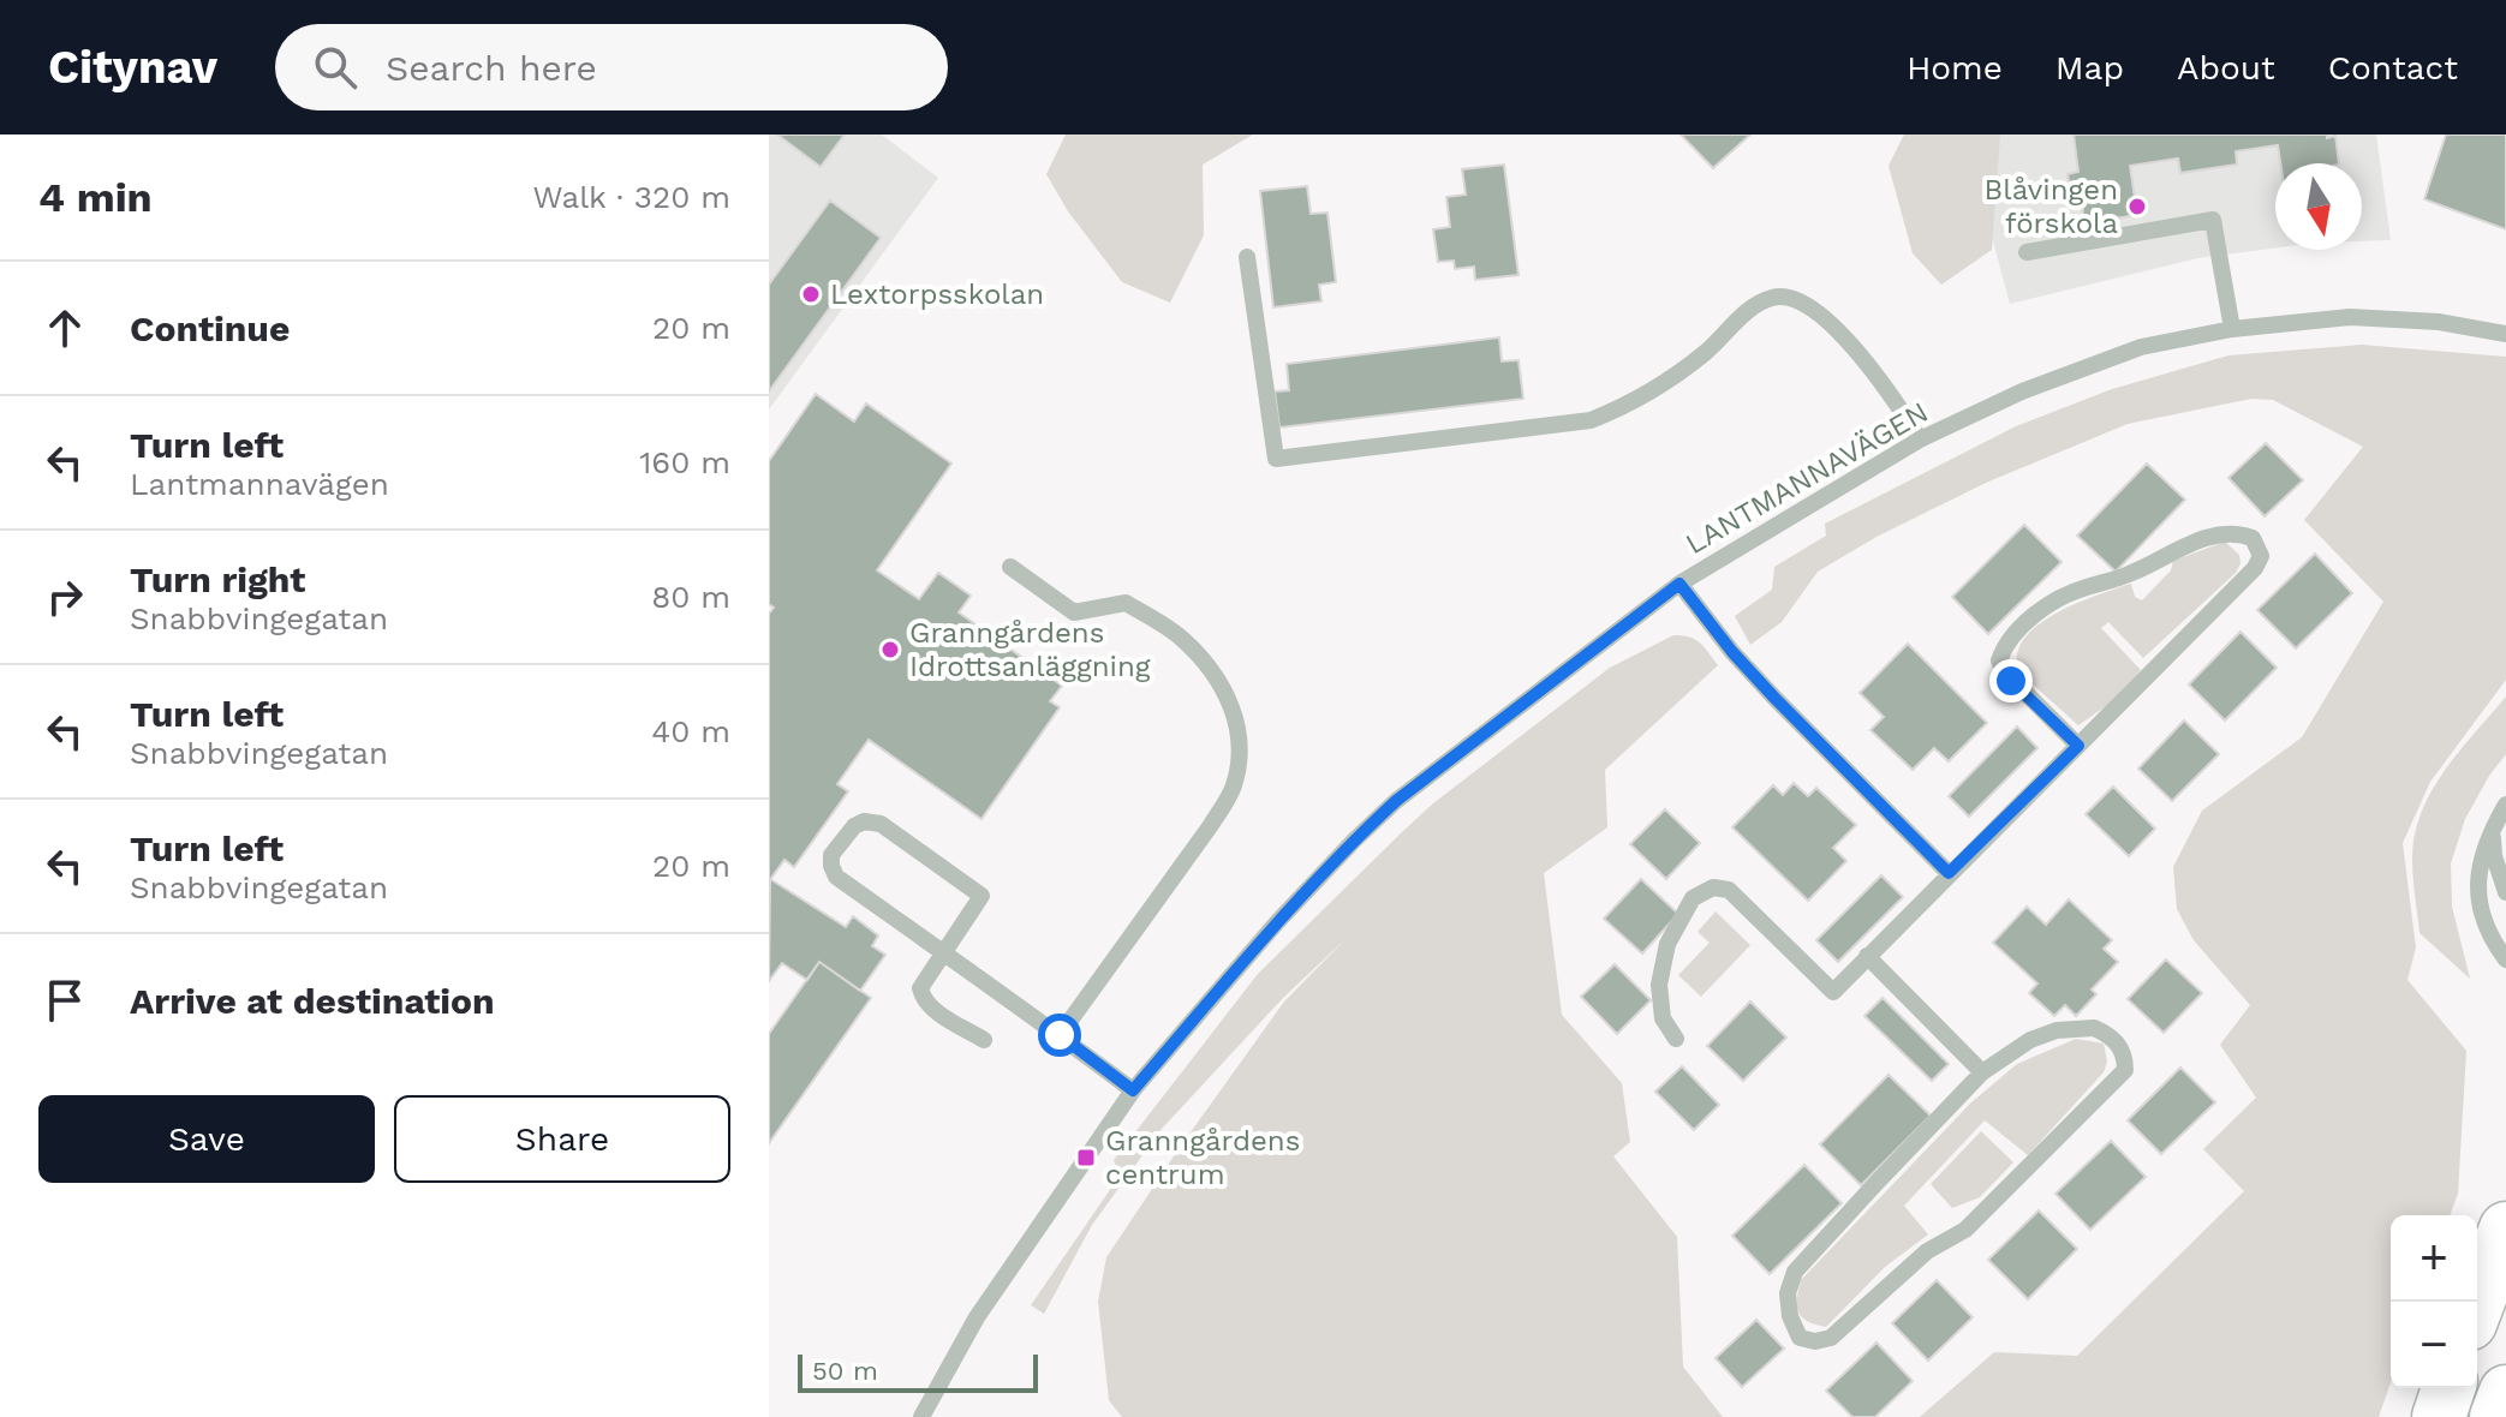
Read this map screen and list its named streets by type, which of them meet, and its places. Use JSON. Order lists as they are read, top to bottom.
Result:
{
  "streets": {
    "street": ["LANTMANNAVÄGEN"]
  },
  "places": {
    "other": ["Blåvingen förskola", "Lextorpsskolan", "Granngårdens Idrottsanläggning"],
    "transit": ["Granngårdens centrum"]
  },
  "scale_bar": "50 m",
  "north": "bottom",
  "page": {
    "header": "Citynav",
    "search": "Search here",
    "nav": [
      "Home",
      "Map",
      "About",
      "Contact"
    ],
    "heading": ["4 min", "Walk · 320 m"],
    "list": [
      ["Continue", "20 m"],
      ["Turn left", "Lantmannavägen", "160 m"],
      ["Turn right", "Snabbvingegatan", "80 m"],
      ["Turn left", "Snabbvingegatan", "40 m"],
      ["Turn left", "Snabbvingegatan", "20 m"],
      "Arrive at destination"
    ],
    "buttons": ["Save", "Share"],
    "map_buttons": ["+", "−"],
    "scale": "50 m"
  }
}
